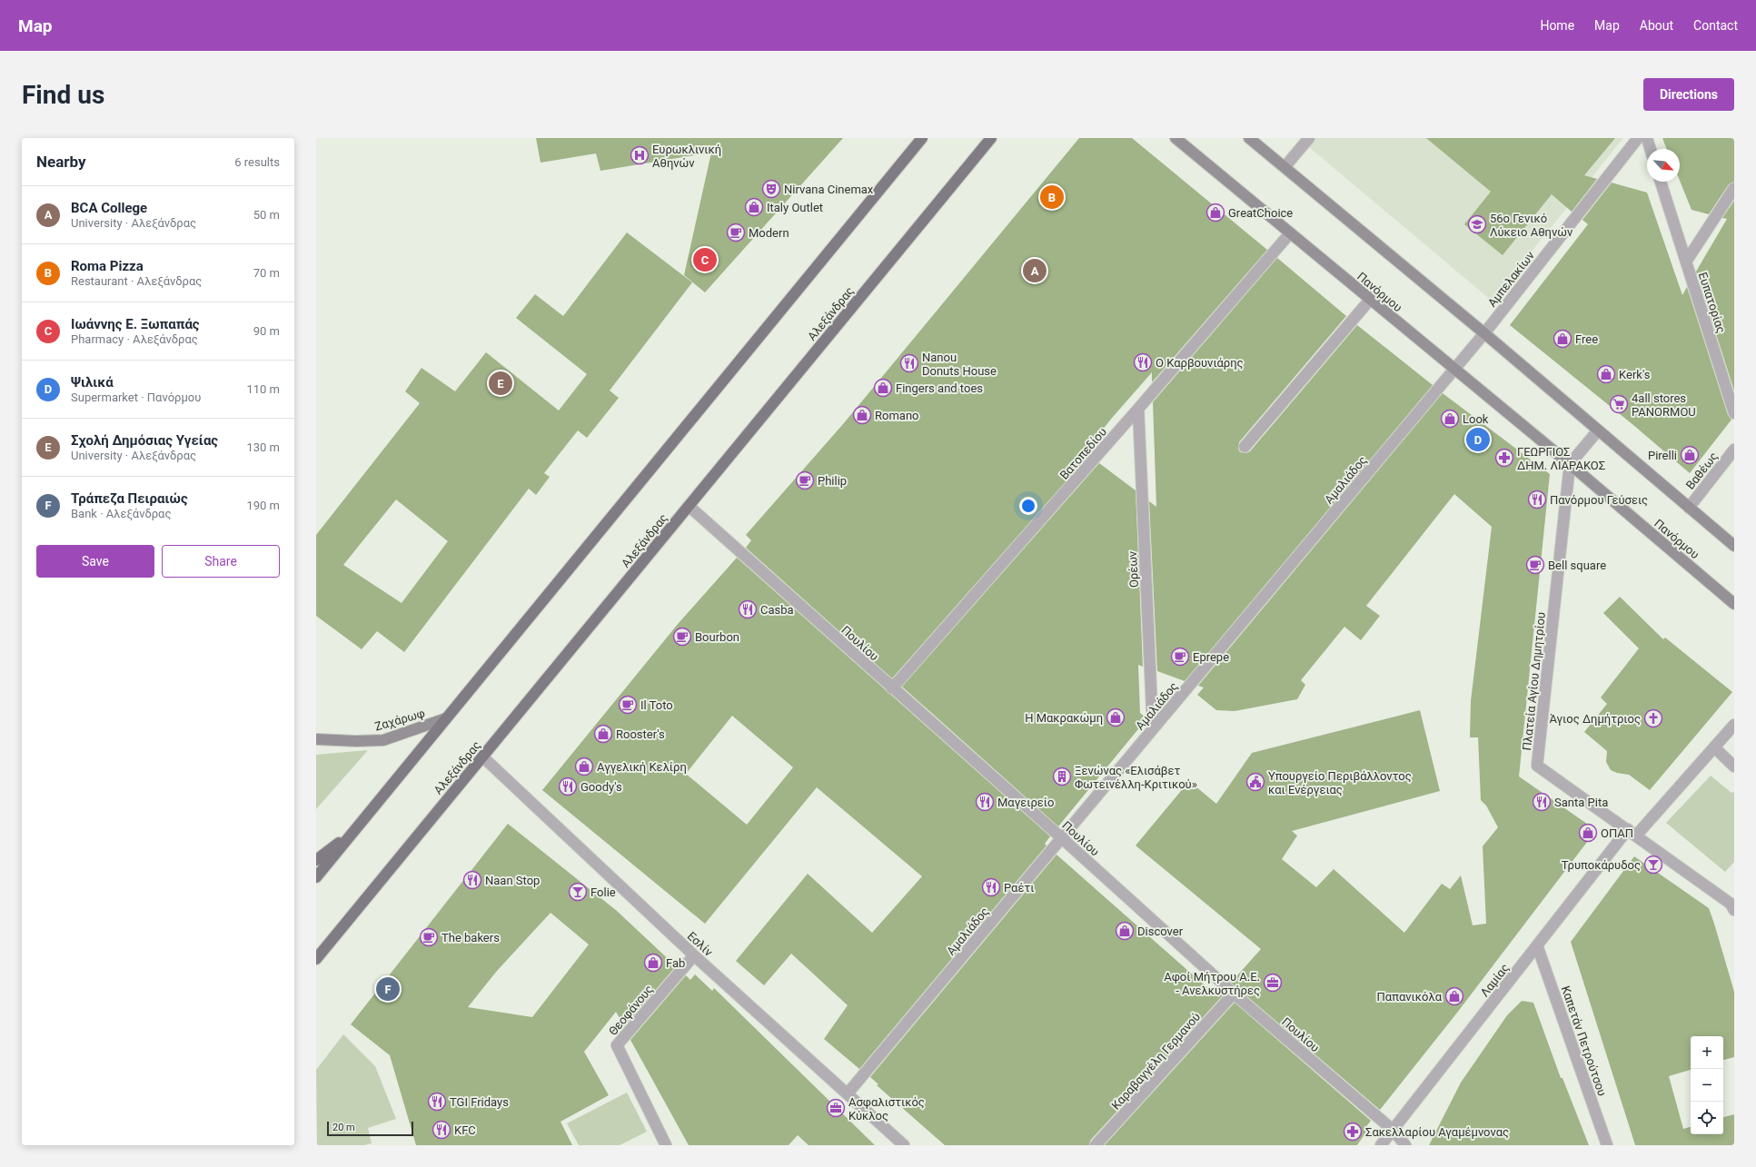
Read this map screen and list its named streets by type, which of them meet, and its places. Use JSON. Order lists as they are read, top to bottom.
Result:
{
  "streets": {
    "main road": ["Αλεξάνδρας"],
    "street": [
      "Αμπελακίων",
      "Πανόρμου",
      "Ευπατορίας",
      "Βατοπεδίου",
      "Βαθέως",
      "Αμαλιάδος",
      "Ορέων",
      "Πουλίου",
      "Πλατεία Αγίου Δημητρίου",
      "Ζαχάρωφ",
      "Εσλίν",
      "Λαμίας",
      "Θεοφάνους",
      "Καπετάν Πετρούτσου",
      "Καραβαγγέλη Γερμανού"
    ]
  },
  "crossings": [
    ["Αμπελακίων", "Αμαλιάδος"],
    ["Πανόρμου", "Βατοπεδίου"],
    ["Πανόρμου", "Αμαλιάδος"],
    ["Πανόρμου", "Πλατεία Αγίου Δημητρίου"],
    ["Αλεξάνδρας", "Πουλίου"],
    ["Αλεξάνδρας", "Εσλίν"],
    ["Βατοπεδίου", "Ορέων"],
    ["Βατοπεδίου", "Πουλίου"],
    ["Αμαλιάδος", "Ορέων"],
    ["Αμαλιάδος", "Πουλίου"],
    ["Αμαλιάδος", "Εσλίν"],
    ["Πουλίου", "Λαμίας"],
    ["Πουλίου", "Καραβαγγέλη Γερμανού"],
    ["Πλατεία Αγίου Δημητρίου", "Λαμίας"],
    ["Εσλίν", "Θεοφάνους"],
    ["Λαμίας", "Καπετάν Πετρούτσου"]
  ],
  "places": {
    "hospital": ["Ευρωκλινική Αθηνών"],
    "theatre": ["Nirvana Cinemax"],
    "shop": [
      "Italy Outlet",
      "GreatChoice",
      "Free",
      "Kerk's",
      "Fingers and toes",
      "Romano",
      "Look",
      "Pirelli",
      "Η Μακρακώμη",
      "Rooster's",
      "Αγγελική Κελίρη",
      "ΟΠΑΠ",
      "Discover",
      "Fab",
      "Παπανικόλα"
    ],
    "school or university": ["56ο Γενικό Λύκειο Αθηνών"],
    "cafe": [
      "Modern",
      "Philip",
      "Bell square",
      "Bourbon",
      "Eprepe",
      "Il Toto",
      "The bakers"
    ],
    "restaurant": [
      "Ο Καρβουνιάρης",
      "Nanou Donuts House",
      "Πανόρμου Γεύσεις",
      "Casba",
      "Goody's",
      "Μαγειρείο",
      "Santa Pita",
      "Naan Stop",
      "Ραέτι",
      "TGI Fridays",
      "KFC"
    ],
    "supermarket": ["4all stores PANORMOU"],
    "pharmacy": ["ΓΕΩΡΓΙΟΣ ΔΗΜ. ΛΙΑΡΑΚΟΣ", "Σακελλαρίου Αγαμέμνονας"],
    "church": ["Άγιος Δημήτριος"],
    "building": ["Ξενώνας «Ελισάβετ Φωτεινέλλη-Κριτικού»"],
    "public building": ["Υπουργείο Περιβάλλοντος και Ενέργειας"],
    "bar": ["Τρυποκάρυδος", "Folie"],
    "office": ["Αφοί Μήτρου Α.Ε. - Ανελκυστήρες", "Ασφαλιστικός Κύκλος"]
  },
  "scale_bar": "20 m",
  "north": "bottom right",
  "page": {
    "header": "Map",
    "nav": [
      "Home",
      "Map",
      "About",
      "Contact"
    ],
    "buttons": [
      "Directions",
      ["Save", "Share"]
    ],
    "title": "Find us",
    "heading": ["Nearby", "6 results"],
    "pins": [
      "B",
      "C",
      "A",
      "E",
      "D",
      "F"
    ],
    "list": [
      {
        "mark": "A",
        "name": "BCA College",
        "note": "University · Αλεξάνδρας",
        "value": "50 m"
      },
      {
        "mark": "B",
        "name": "Roma Pizza",
        "note": "Restaurant · Αλεξάνδρας",
        "value": "70 m"
      },
      {
        "mark": "C",
        "name": "Ιωάννης Ε. Ξωπαπάς",
        "note": "Pharmacy · Αλεξάνδρας",
        "value": "90 m"
      },
      {
        "mark": "D",
        "name": "Ψιλικά",
        "note": "Supermarket · Πανόρμου",
        "value": "110 m"
      },
      {
        "mark": "E",
        "name": "Σχολή Δημόσιας Υγείας",
        "note": "University · Αλεξάνδρας",
        "value": "130 m"
      },
      {
        "mark": "F",
        "name": "Τράπεζα Πειραιώς",
        "note": "Bank · Αλεξάνδρας",
        "value": "190 m"
      }
    ],
    "map_buttons": ["+", "−"],
    "scale": "20 m"
  }
}
